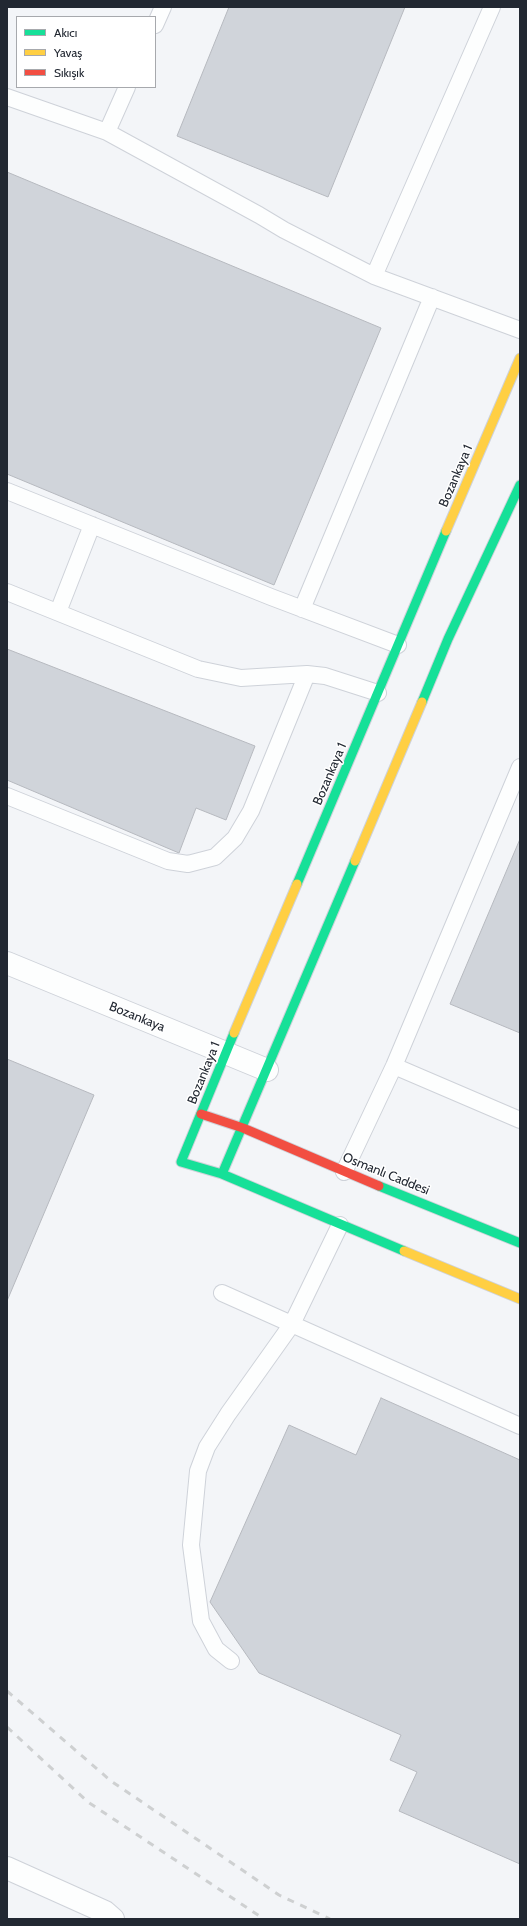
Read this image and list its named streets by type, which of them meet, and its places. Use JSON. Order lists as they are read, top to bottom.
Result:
{
  "streets": {
    "street": ["Bozankaya 1", "Bozankaya", "Osmanlı Caddesi"]
  },
  "crossings": [
    ["Bozankaya 1", "Bozankaya"],
    ["Bozankaya 1", "Osmanlı Caddesi"]
  ],
  "legend": ["Akıcı", "Yavaş", "Sıkışık"]
}
